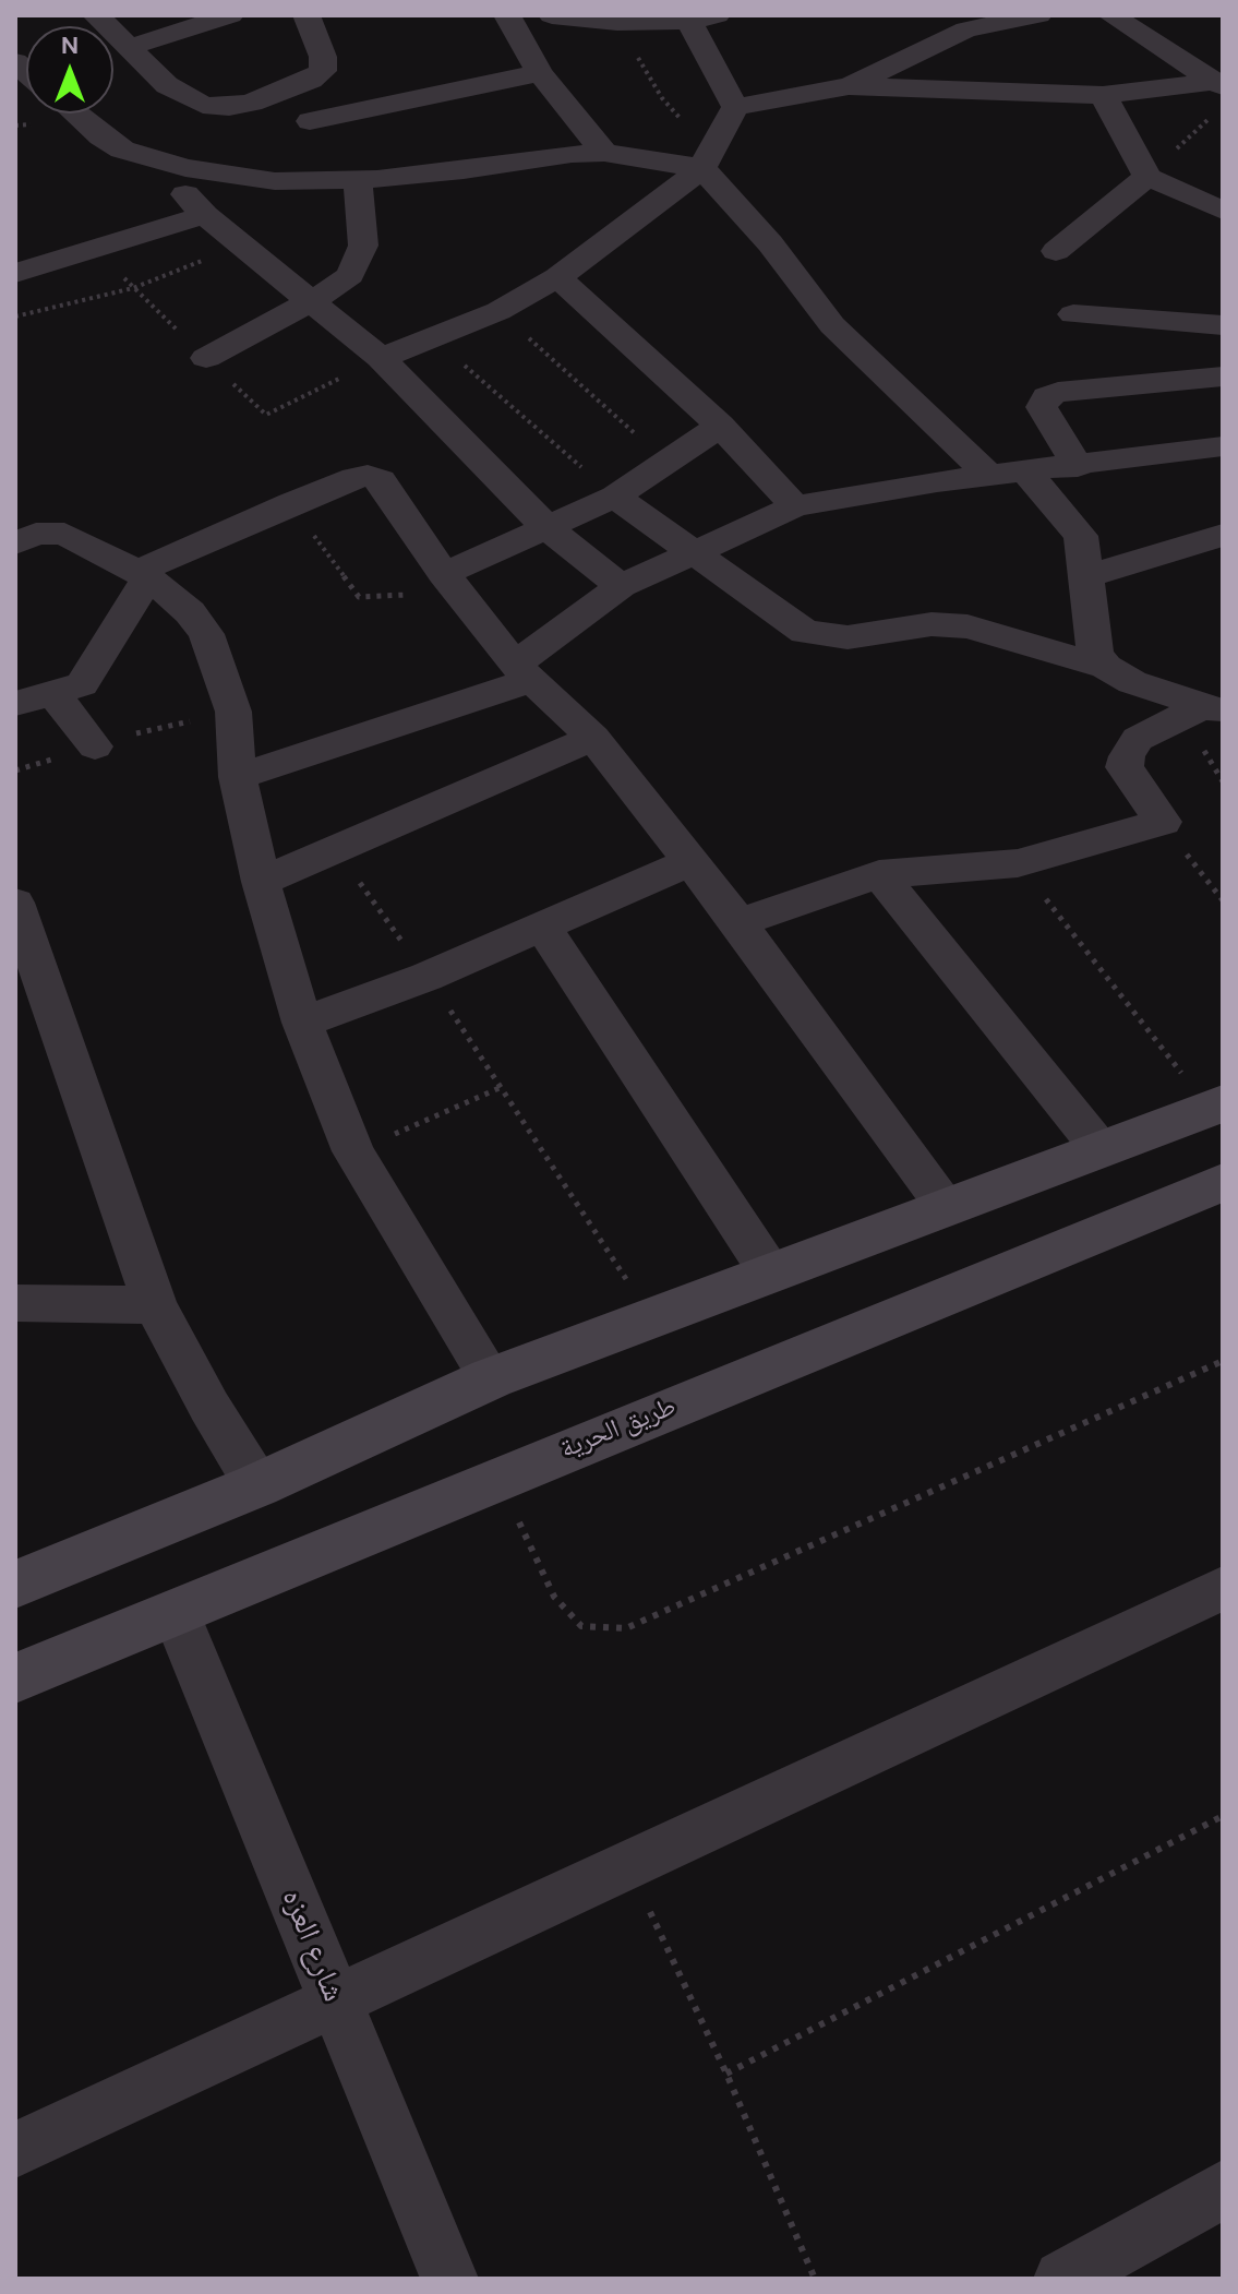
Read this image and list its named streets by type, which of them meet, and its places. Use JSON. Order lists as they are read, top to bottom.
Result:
{
  "streets": {
    "main road": ["طريق الحرية"],
    "street": ["شارع العزه"]
  },
  "crossings": [
    ["طريق الحرية", "شارع العزه"]
  ],
  "north": "top"
}
